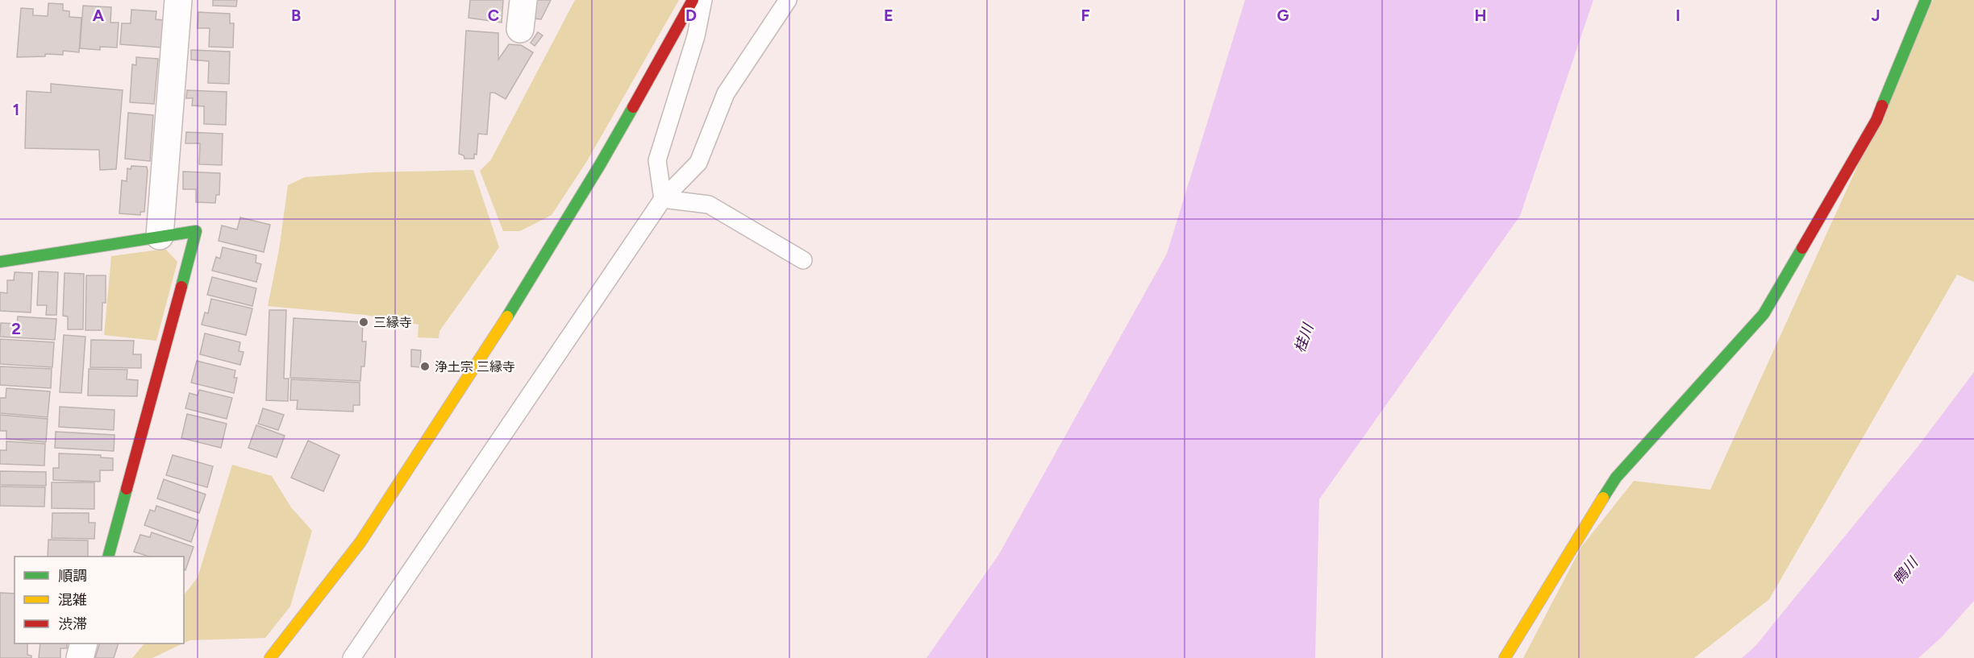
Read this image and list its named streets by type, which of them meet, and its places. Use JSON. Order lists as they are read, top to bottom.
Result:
{
  "water": ["桂川", "鴨川"],
  "places": ["三縁寺", "浄土宗 三縁寺"],
  "legend": ["順調", "混雑", "渋滞"],
  "grid": {
    "columns": [
      "A",
      "B",
      "C",
      "D",
      "E",
      "F",
      "G",
      "H",
      "I",
      "J"
    ],
    "rows": ["1", "2"]
  }
}
